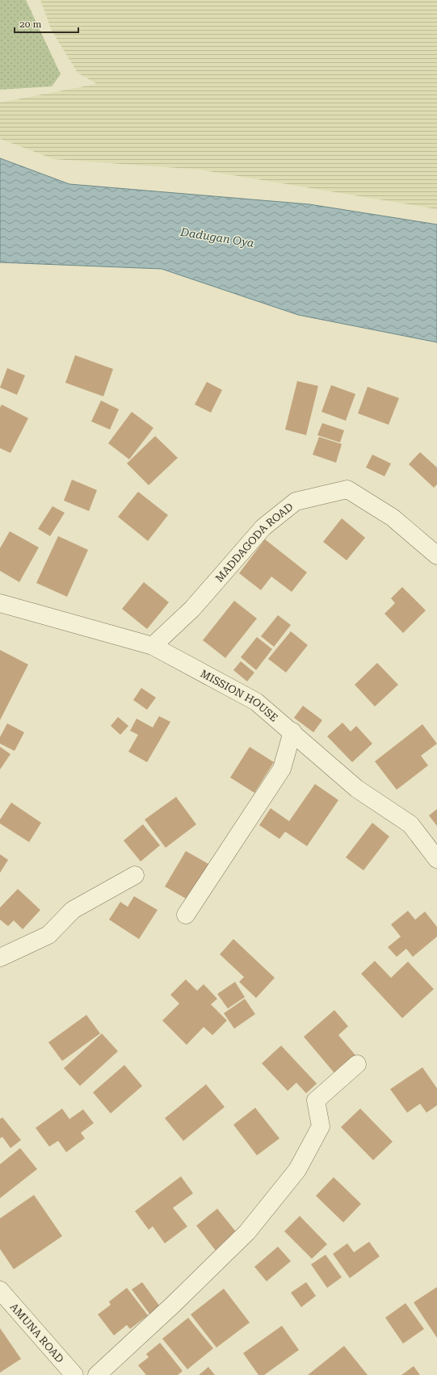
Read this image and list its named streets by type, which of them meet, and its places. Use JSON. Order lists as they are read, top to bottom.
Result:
{
  "streets": {
    "street": ["MADDAGODA ROAD", "MISSION HOUSE", "AMUNA ROAD"]
  },
  "crossings": [
    ["MADDAGODA ROAD", "MISSION HOUSE"]
  ],
  "water": ["Dadugan Oya"],
  "scale_bar": "20 m"
}
